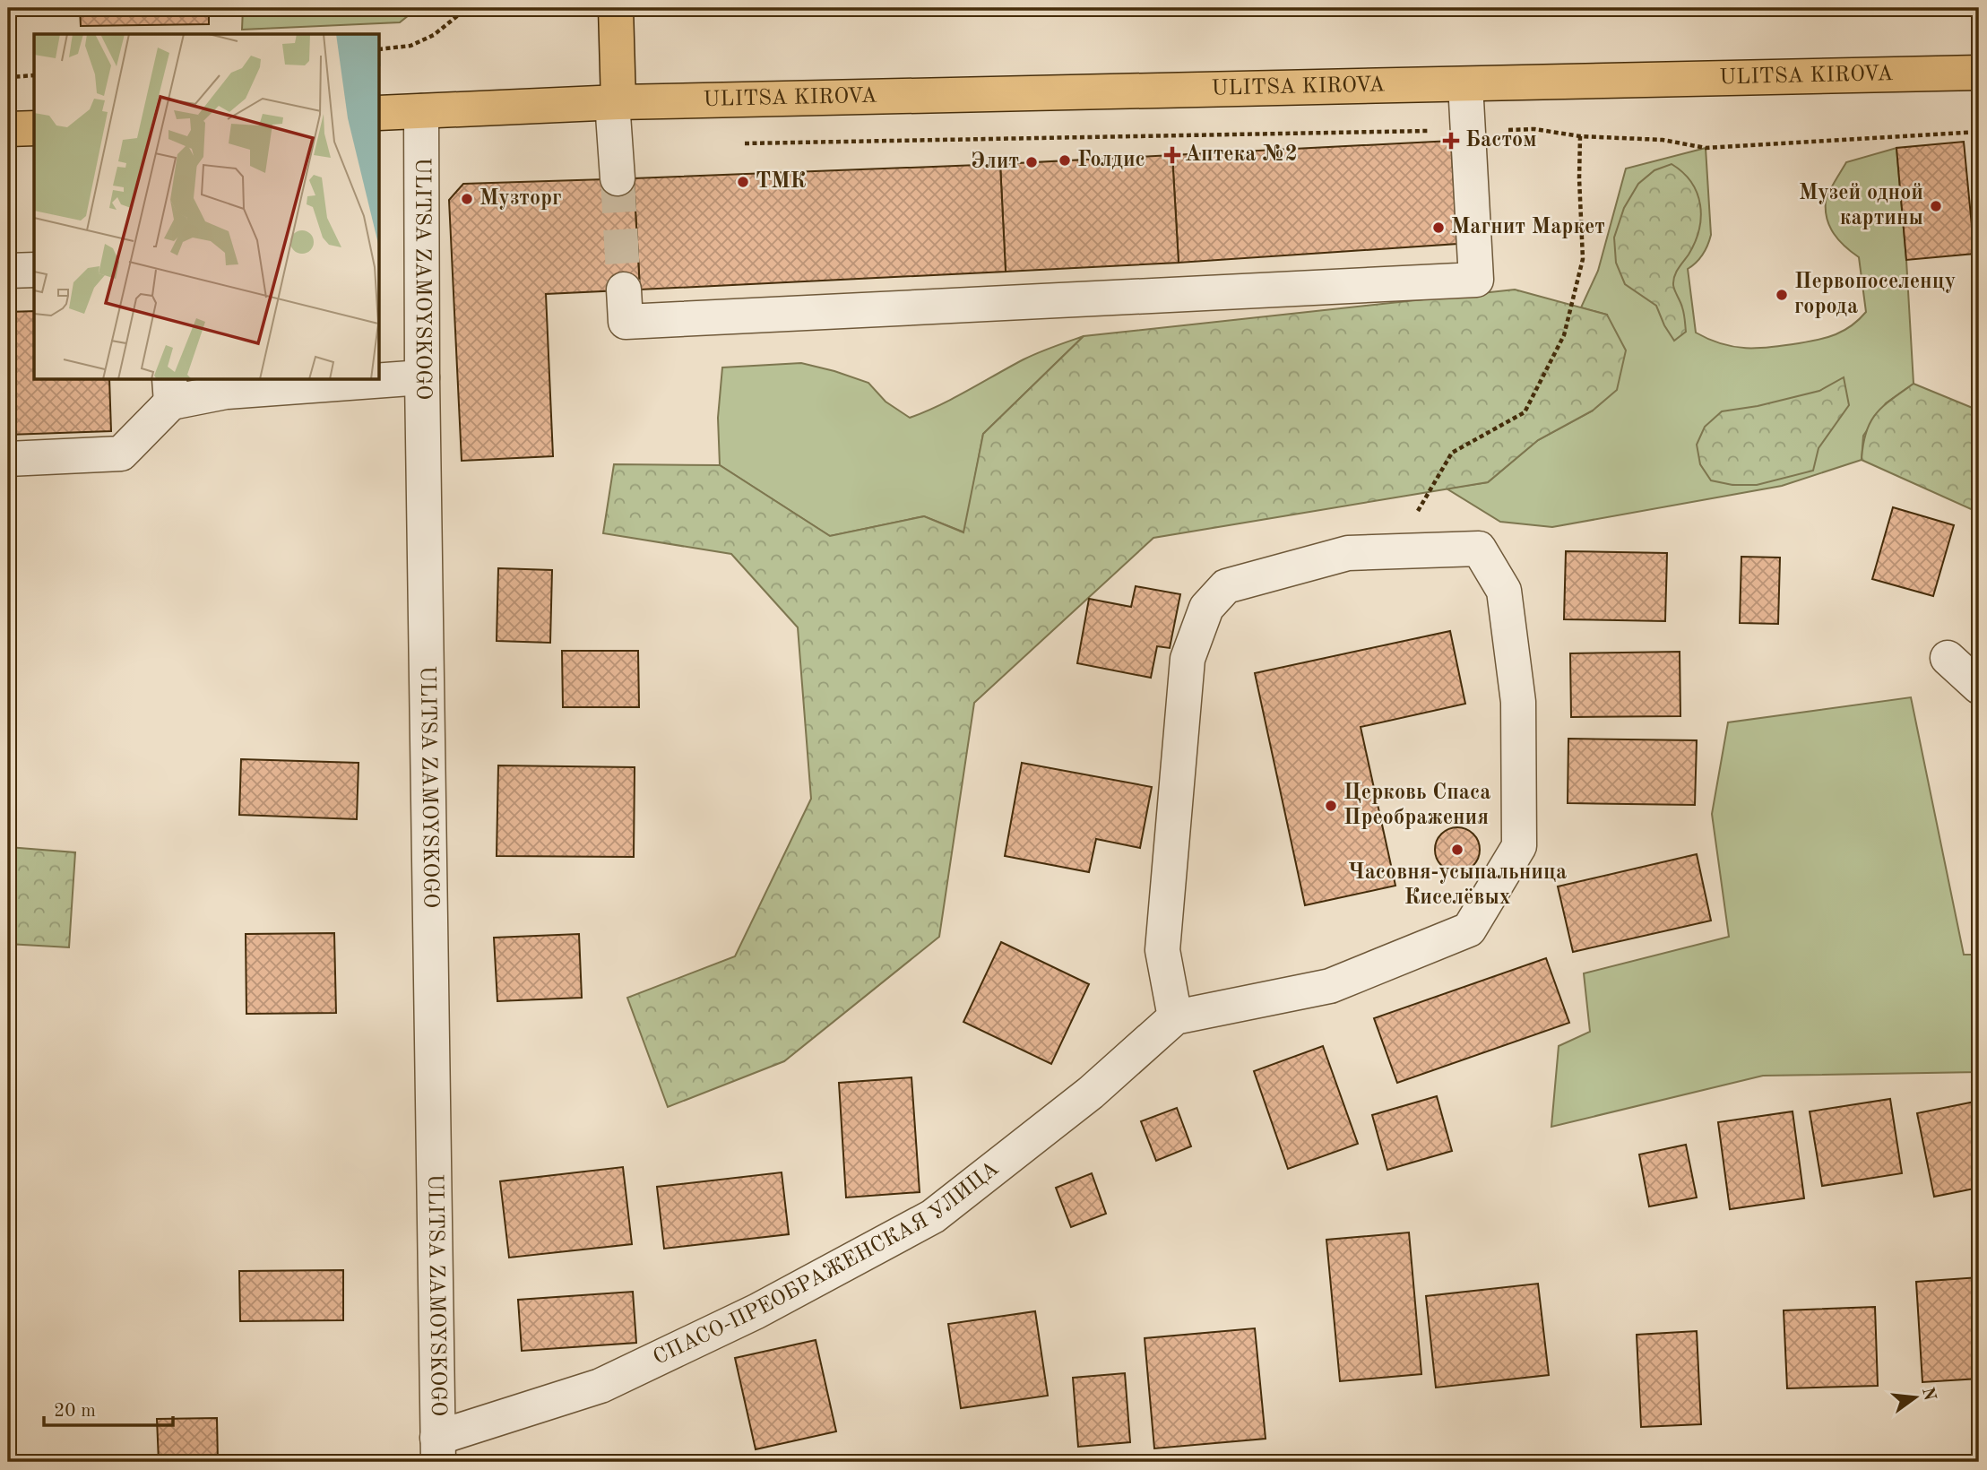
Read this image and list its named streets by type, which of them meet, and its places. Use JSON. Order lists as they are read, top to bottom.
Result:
{
  "streets": {
    "main road": ["ULITSA KIROVA"],
    "street": ["ULITSA ZAMOYSKOGO", "СПАСО-ПРЕОБРАЖЕНСКАЯ УЛИЦА"]
  },
  "crossings": [
    ["ULITSA KIROVA", "ULITSA ZAMOYSKOGO"],
    ["ULITSA ZAMOYSKOGO", "СПАСО-ПРЕОБРАЖЕНСКАЯ УЛИЦА"]
  ],
  "places": {
    "health": ["Бастом", "Аптека №2"],
    "other": [
      "Голдис",
      "Элит",
      "ТМК",
      "Музторг",
      "Музей одной картины",
      "Магнит Маркет",
      "Первопоселенцу города",
      "Церковь Спаса Преображения",
      "Часовня-усыпальница Киселёвых"
    ]
  },
  "scale_bar": "20 m",
  "north": "right"
}
